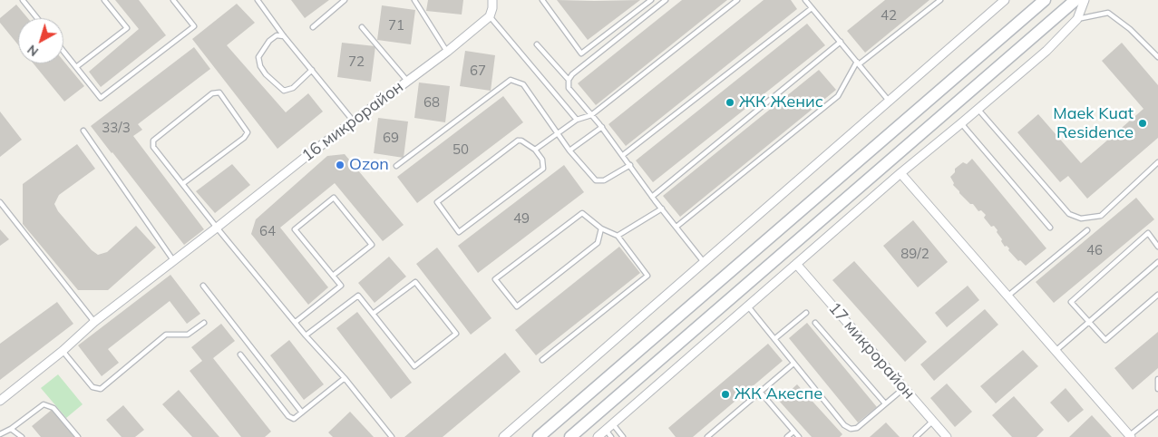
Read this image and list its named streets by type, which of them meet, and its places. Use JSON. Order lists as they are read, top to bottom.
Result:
{
  "streets": {
    "street": ["16 микрорайон", "17 микрорайон"]
  },
  "places": [
    "ЖК Женис",
    "Maek Kuat Residence",
    "Ozon",
    "ЖК Акеспе"
  ],
  "house_numbers": [
    "42",
    "71",
    "72",
    "67",
    "68",
    "33/3",
    "69",
    "50",
    "49",
    "64",
    "46",
    "89/2"
  ],
  "north": "bottom left"
}
